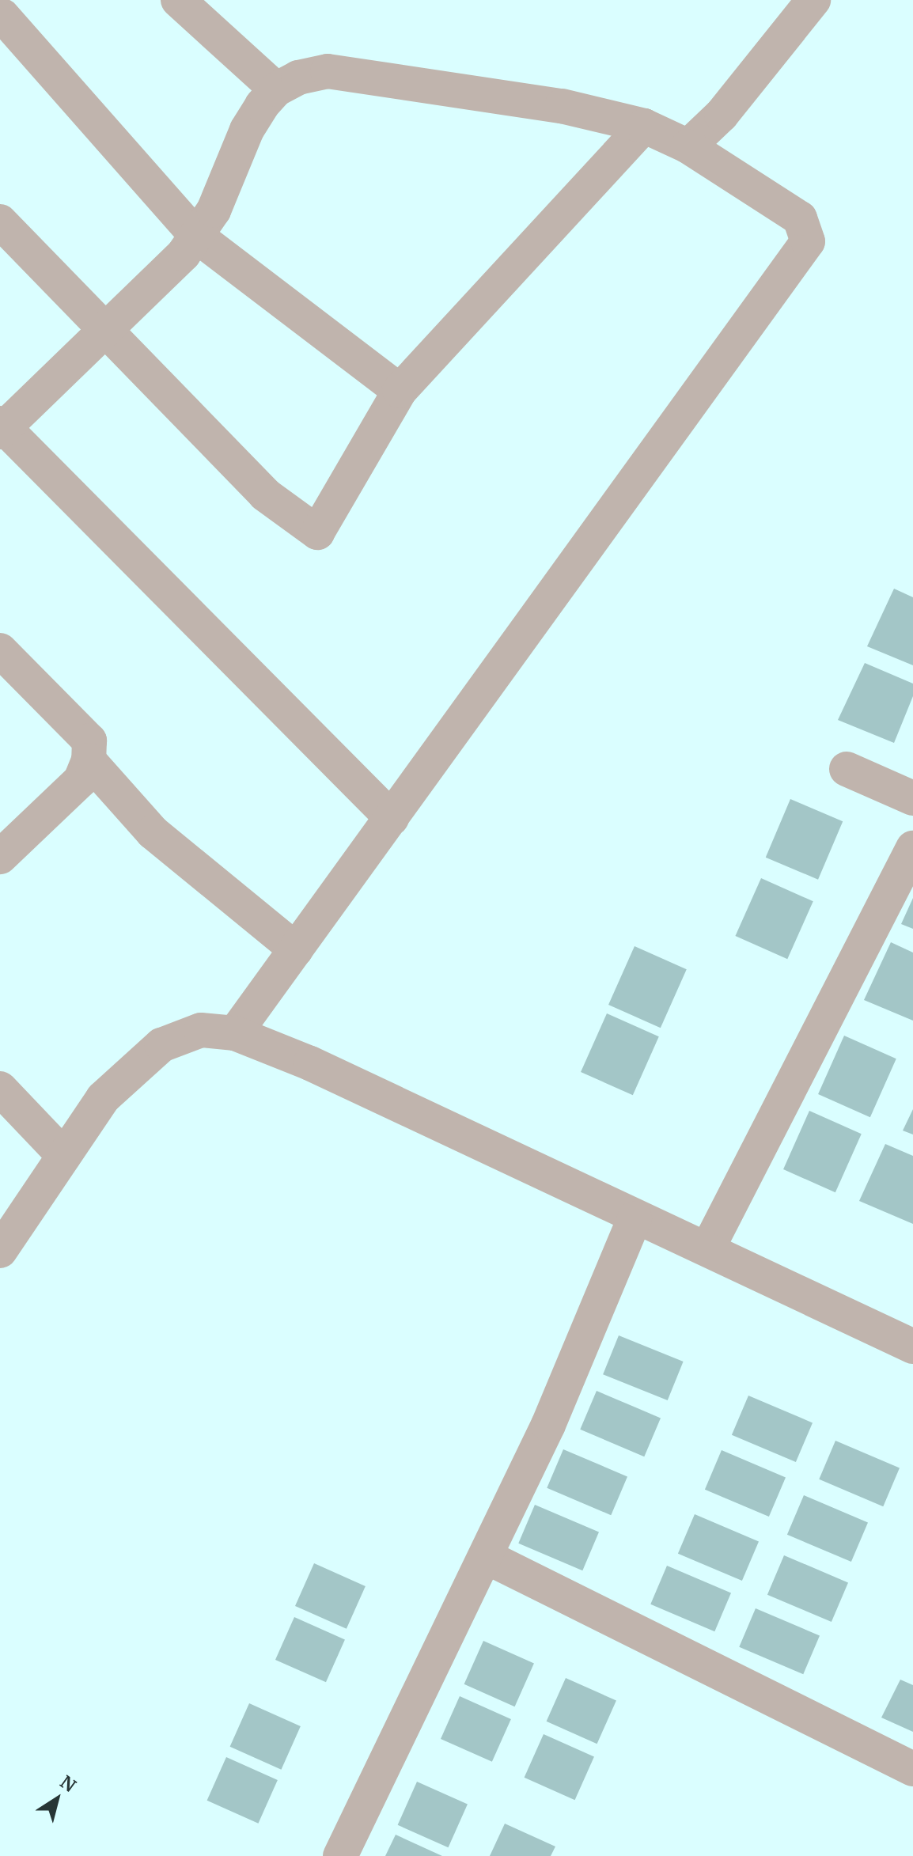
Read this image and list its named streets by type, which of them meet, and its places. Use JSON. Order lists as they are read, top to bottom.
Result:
{
  "north": "top right"
}
